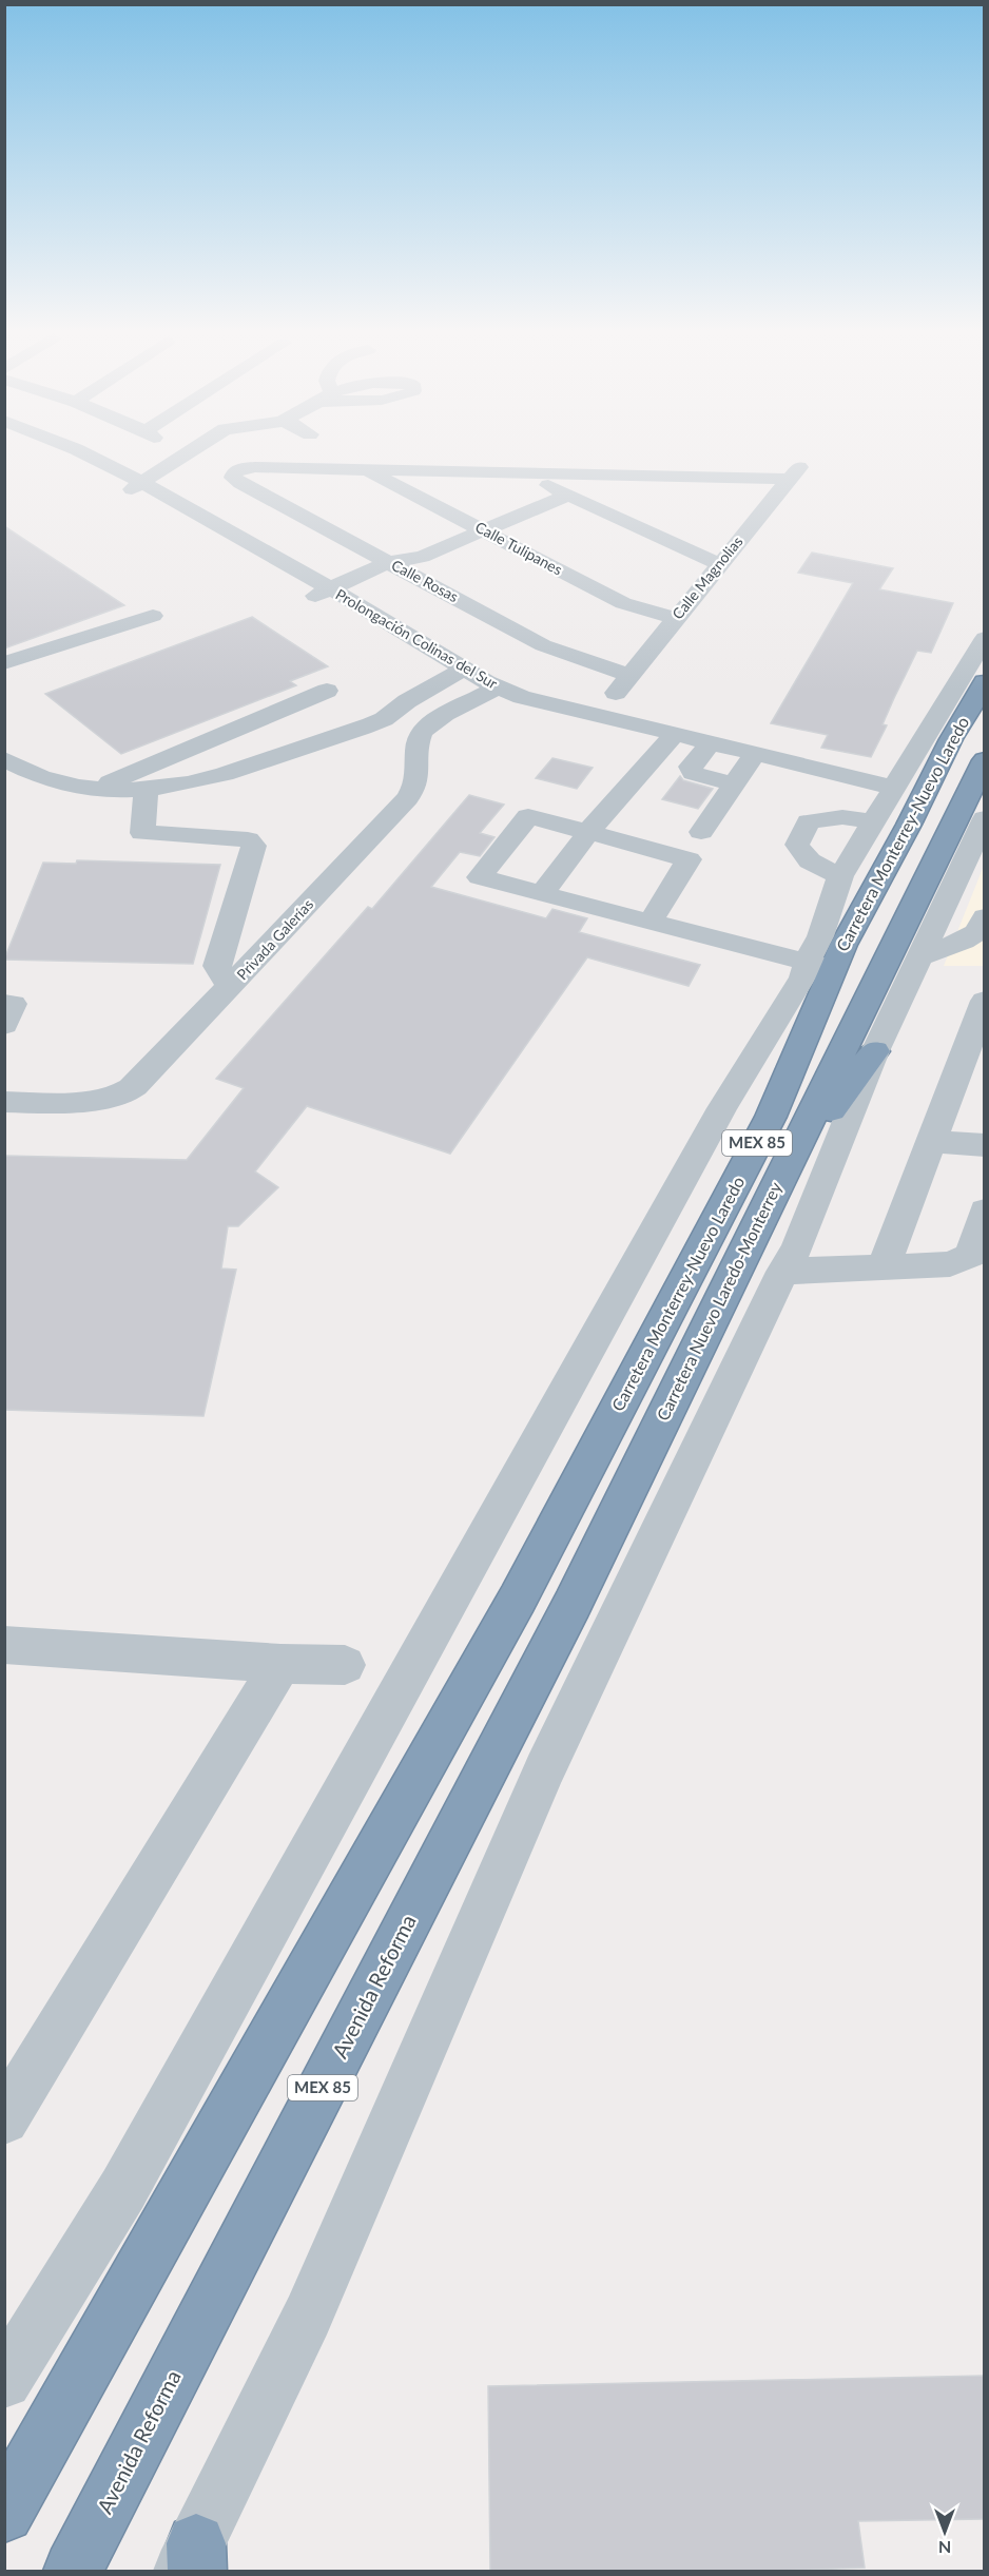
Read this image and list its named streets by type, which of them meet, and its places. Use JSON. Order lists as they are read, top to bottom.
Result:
{
  "streets": {
    "highway": [
      "Carretera Monterrey-Nuevo Laredo",
      "MEX 85",
      "Carretera Nuevo Laredo-Monterrey",
      "Avenida Reforma"
    ],
    "street": [
      "Calle Tulipanes",
      "Calle Magnolias",
      "Calle Rosas",
      "Prolongación Colinas del Sur",
      "Privada Galerías"
    ]
  },
  "crossings": [
    ["Calle Tulipanes", "Calle Magnolias"],
    ["Calle Tulipanes", "Calle Rosas"],
    ["Calle Magnolias", "Calle Rosas"],
    ["Prolongación Colinas del Sur", "Carretera Monterrey-Nuevo Laredo"],
    ["Carretera Nuevo Laredo-Monterrey", "Avenida Reforma"]
  ],
  "north": "bottom"
}
